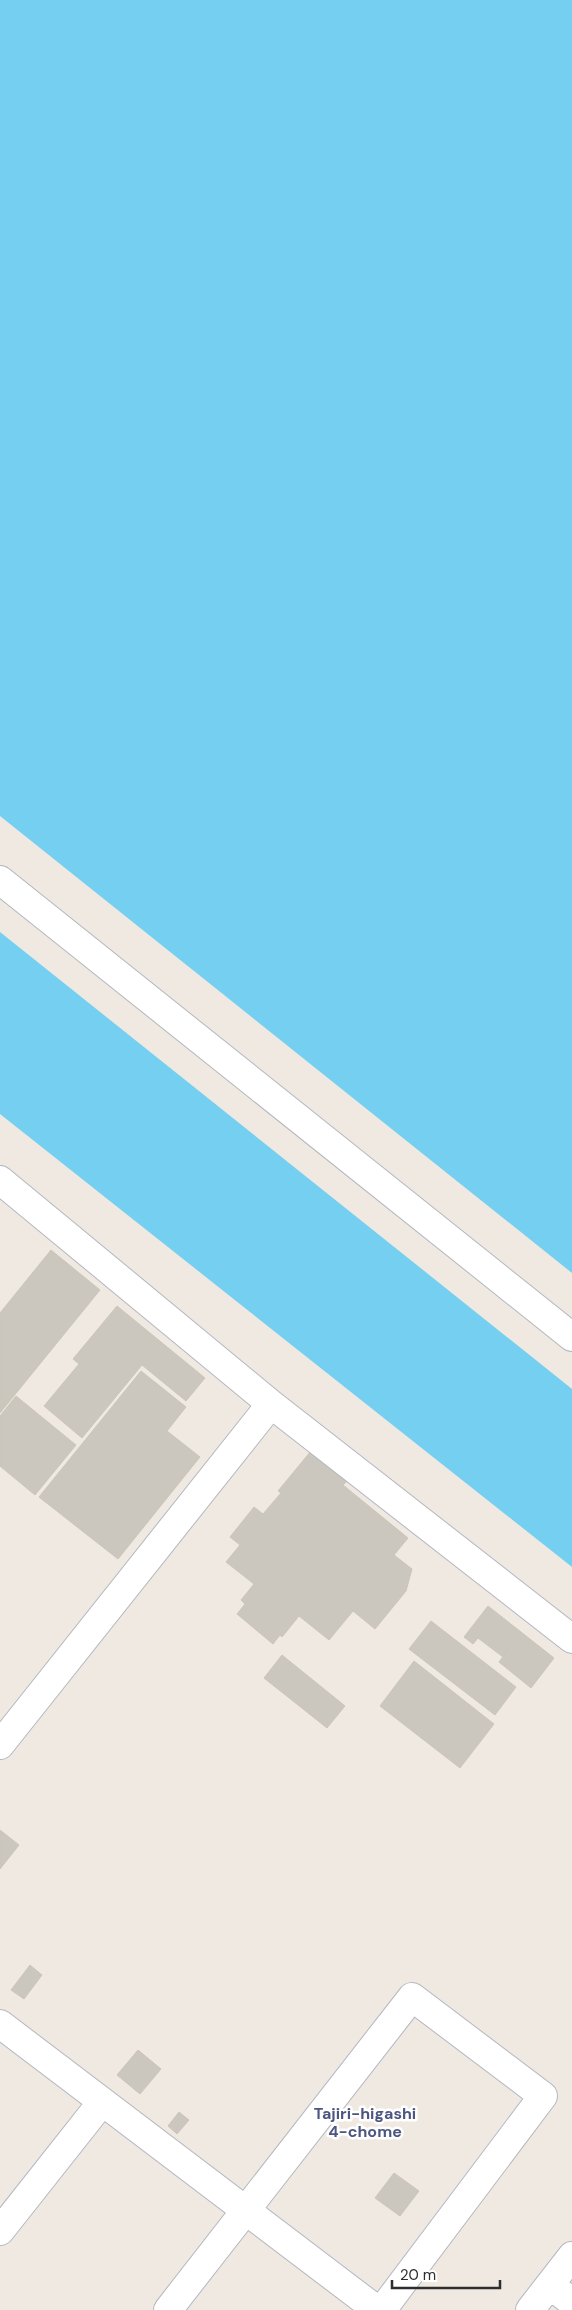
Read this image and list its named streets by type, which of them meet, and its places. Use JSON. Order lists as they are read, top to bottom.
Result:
{
  "districts": ["Tajiri-higashi 4-chome"],
  "scale_bar": "20 m"
}
